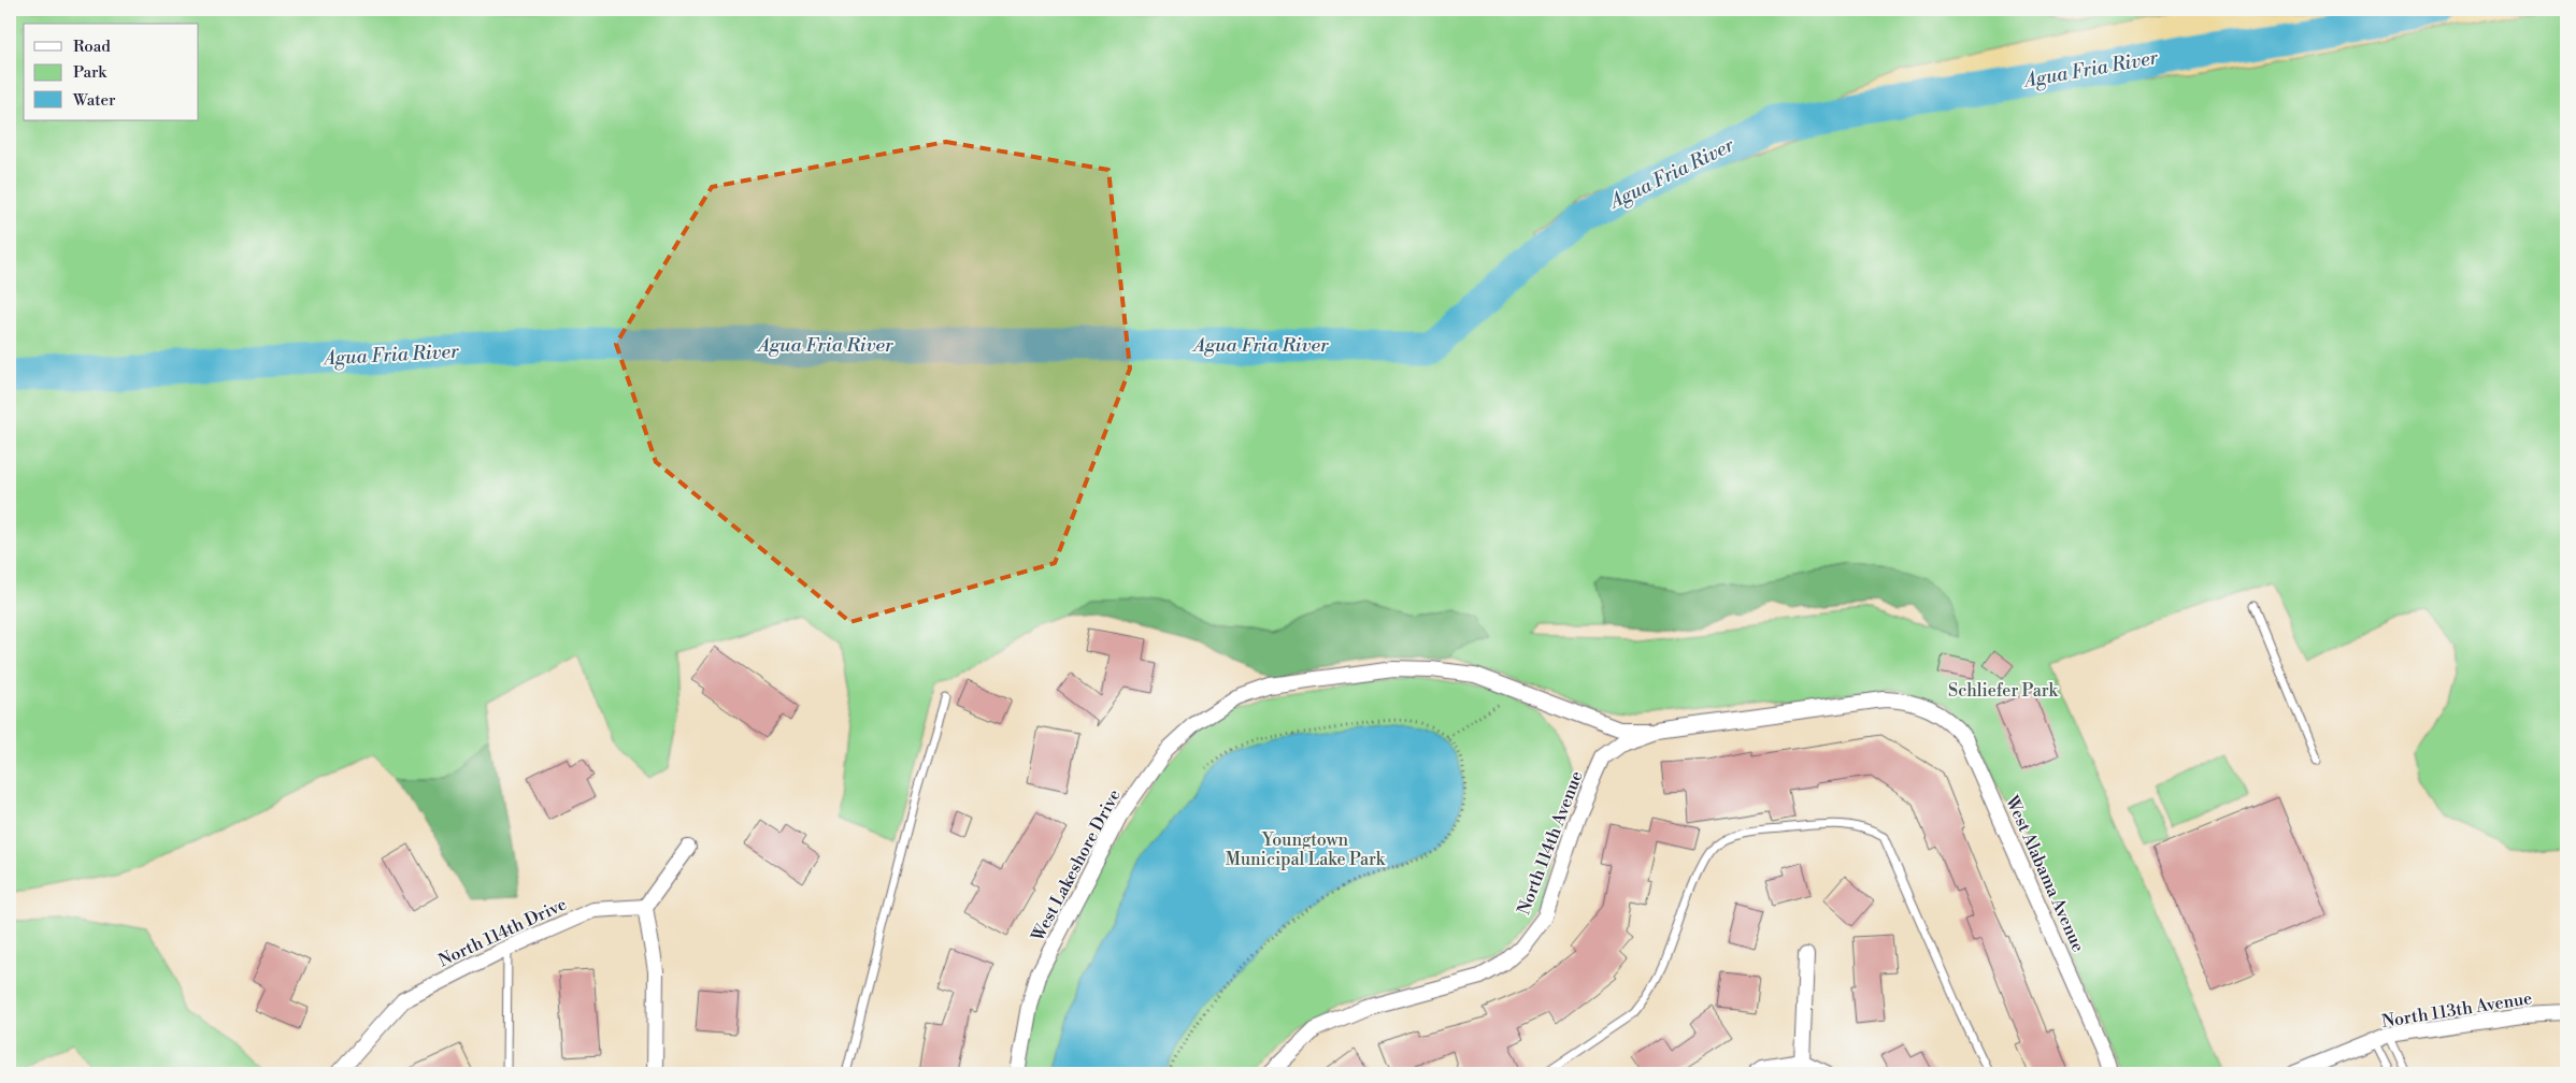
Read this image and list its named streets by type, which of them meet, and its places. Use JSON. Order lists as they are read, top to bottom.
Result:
{
  "streets": {
    "street": [
      "North 114th Avenue",
      "West Lakeshore Drive",
      "West Alabama Avenue",
      "North 114th Drive",
      "North 113th Avenue"
    ]
  },
  "crossings": [
    ["North 114th Avenue", "West Lakeshore Drive"],
    ["North 114th Avenue", "West Alabama Avenue"]
  ],
  "water": ["Agua Fria River"],
  "parks": ["Schliefer Park", "Youngtown Municipal Lake Park"],
  "legend": ["Road", "Park", "Water"]
}
